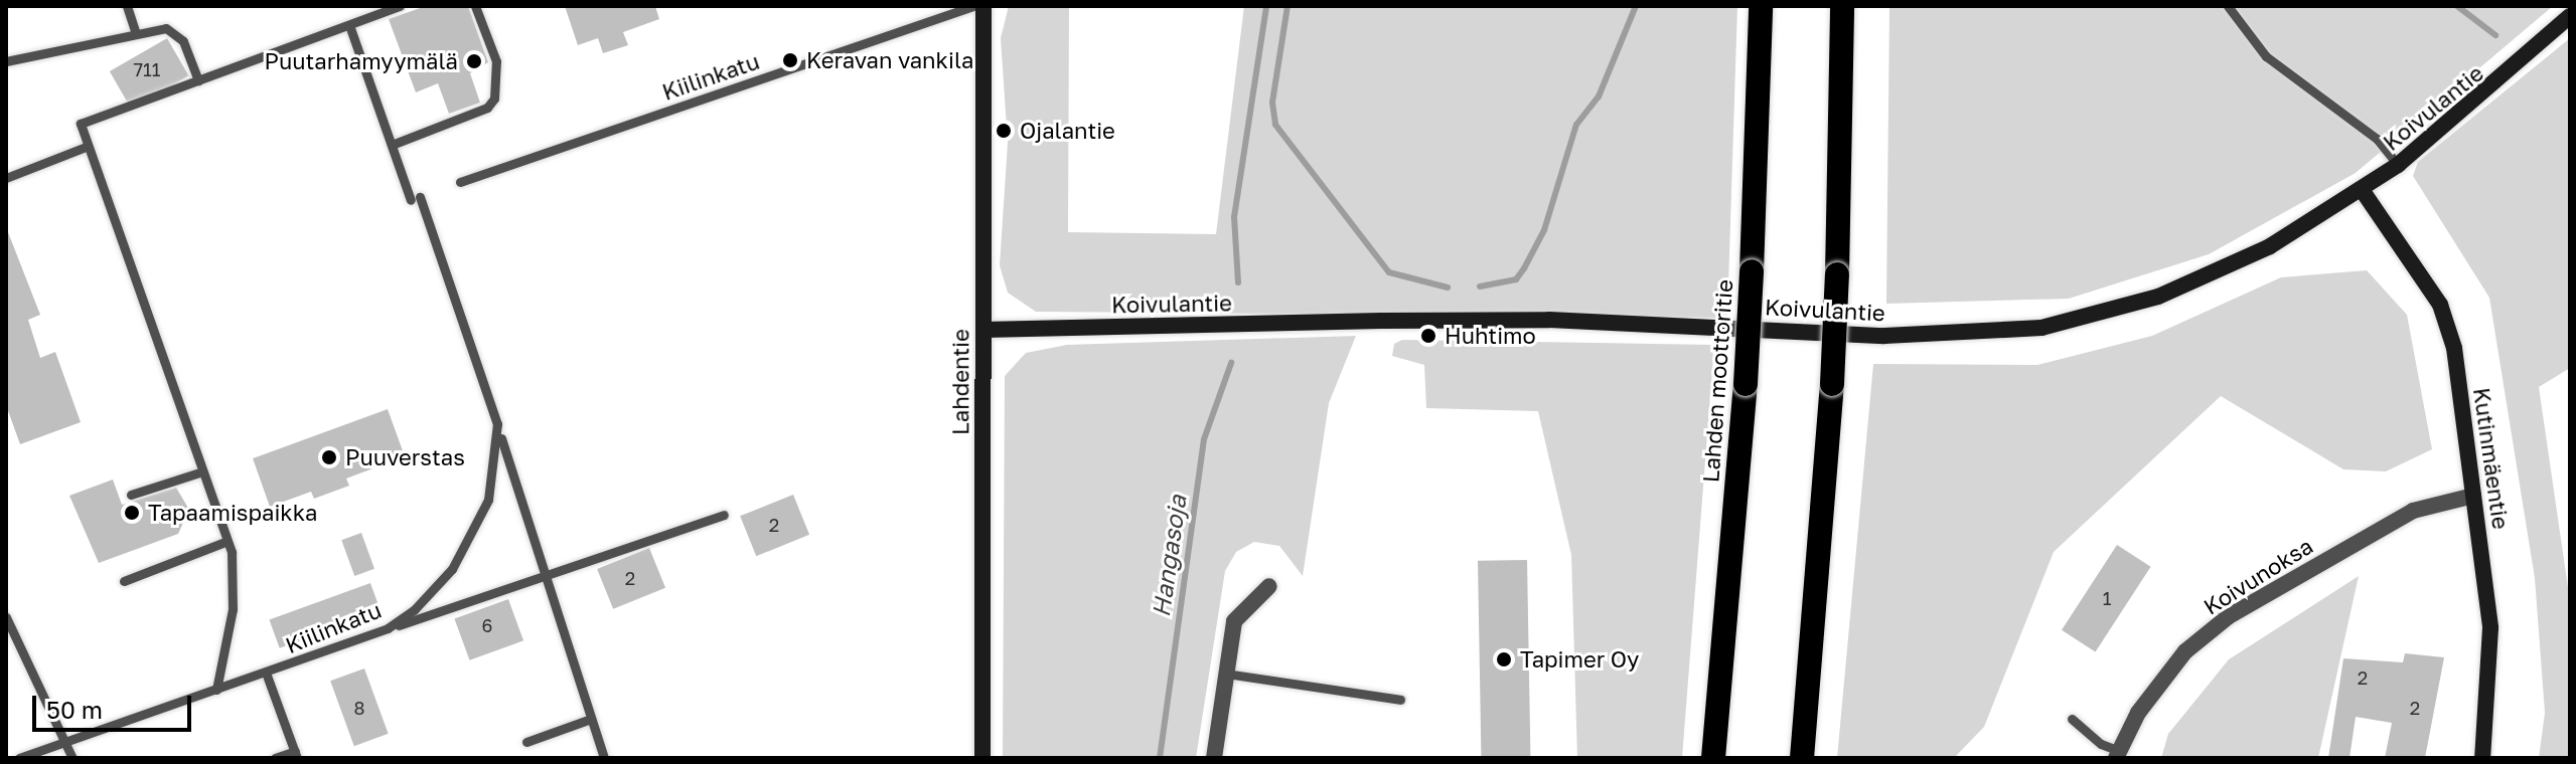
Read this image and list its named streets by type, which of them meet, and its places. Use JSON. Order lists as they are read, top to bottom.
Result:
{
  "streets": {
    "highway": ["Lahden moottoritie"],
    "street": [
      "Koivulantie",
      "Lahdentie",
      "Kutinmäentie",
      "Koivunoksa"
    ],
    "lane": ["Kiilinkatu"]
  },
  "crossings": [
    ["Koivulantie", "Lahdentie"],
    ["Koivulantie", "Kutinmäentie"],
    ["Kutinmäentie", "Koivunoksa"]
  ],
  "water": ["Hangasoja"],
  "places": [
    "Keravan vankila",
    "Puutarhamyymälä",
    "Ojalantie",
    "Huhtimo",
    "Puuverstas",
    "Tapaamispaikka",
    "Tapimer Oy"
  ],
  "house_numbers": [
    "711",
    "2",
    "2",
    "1",
    "6",
    "2",
    "8",
    "2"
  ],
  "scale_bar": "50 m"
}
